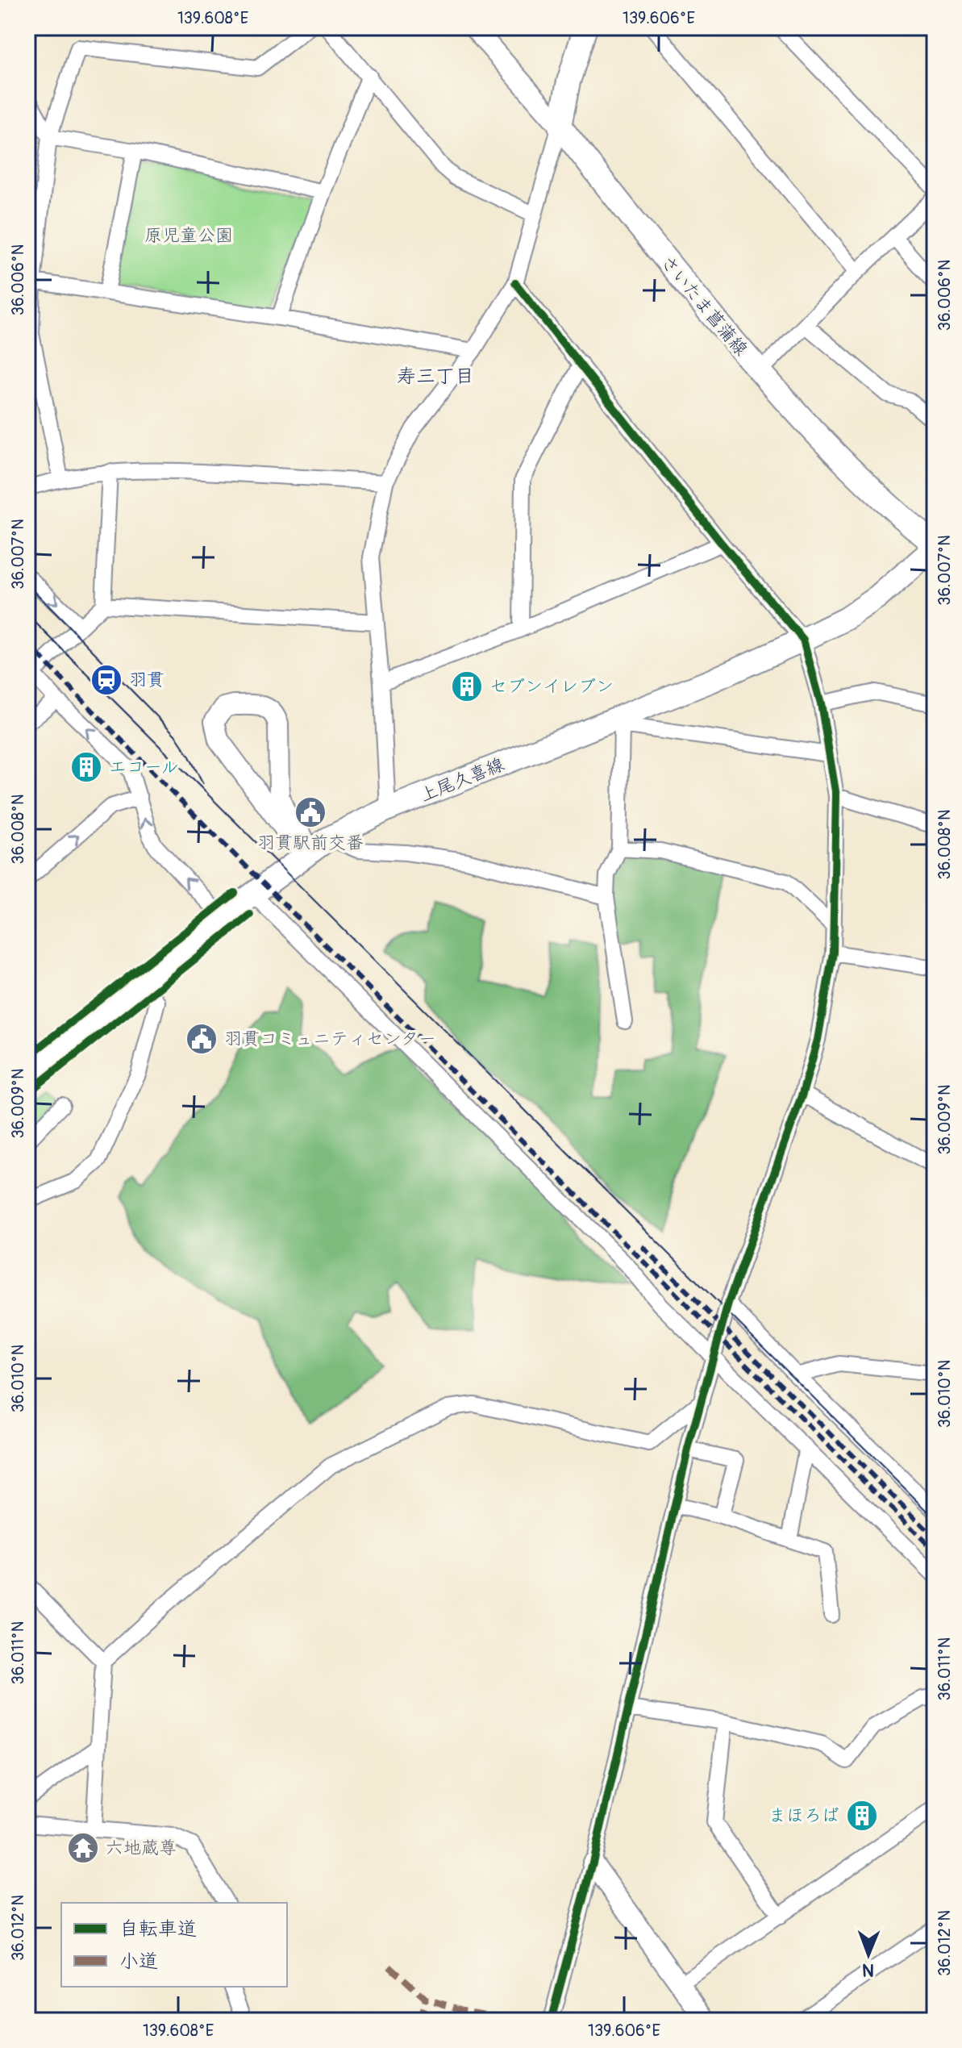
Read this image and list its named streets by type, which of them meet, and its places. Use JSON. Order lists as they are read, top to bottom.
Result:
{
  "streets": {
    "main road": ["さいたま菖蒲線", "上尾久喜線"]
  },
  "crossings": [
    ["さいたま菖蒲線", "上尾久喜線"]
  ],
  "districts": ["寿三丁目"],
  "parks": ["原児童公園"],
  "places": {
    "station": ["羽貫"],
    "building": ["セブンイレブン", "エコール", "まほろば"],
    "public building": ["羽貫駅前交番", "羽貫コミュニティセンター"],
    "temple": ["六地蔵尊"]
  },
  "legend": ["自転車道", "小道"],
  "north": "bottom",
  "coordinates": [
    "139.608°E",
    "139.606°E",
    "36.006°N",
    "36.007°N",
    "36.008°N",
    "36.009°N",
    "36.010°N",
    "36.011°N",
    "36.012°N"
  ]
}
